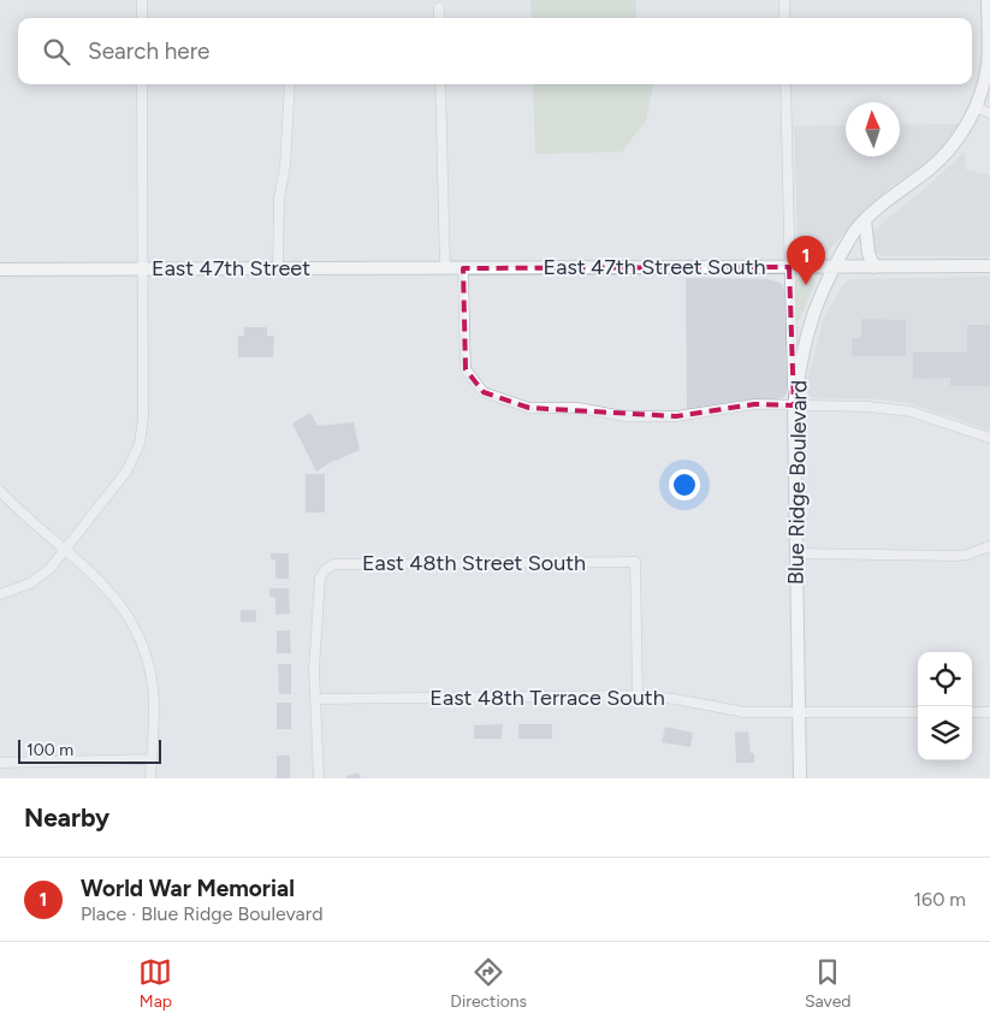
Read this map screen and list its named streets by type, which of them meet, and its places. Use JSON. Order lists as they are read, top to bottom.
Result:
{
  "streets": {
    "main road": ["East 47th Street South", "East 47th Street", "Blue Ridge Boulevard"],
    "street": ["East 48th Street South", "East 48th Terrace South"]
  },
  "crossings": [
    ["East 47th Street South", "East 47th Street"],
    ["East 47th Street South", "Blue Ridge Boulevard"],
    ["Blue Ridge Boulevard", "East 48th Terrace South"],
    ["East 48th Street South", "East 48th Terrace South"]
  ],
  "scale_bar": "100 m",
  "north": "top",
  "page": {
    "search": "Search here",
    "pins": "1",
    "scale": "100 m",
    "heading": "Nearby",
    "list": [
      {
        "mark": "1",
        "name": "World War Memorial",
        "note": "Place · Blue Ridge Boulevard",
        "value": "160 m"
      }
    ],
    "nav": ["Map", "Directions", "Saved"]
  }
}
